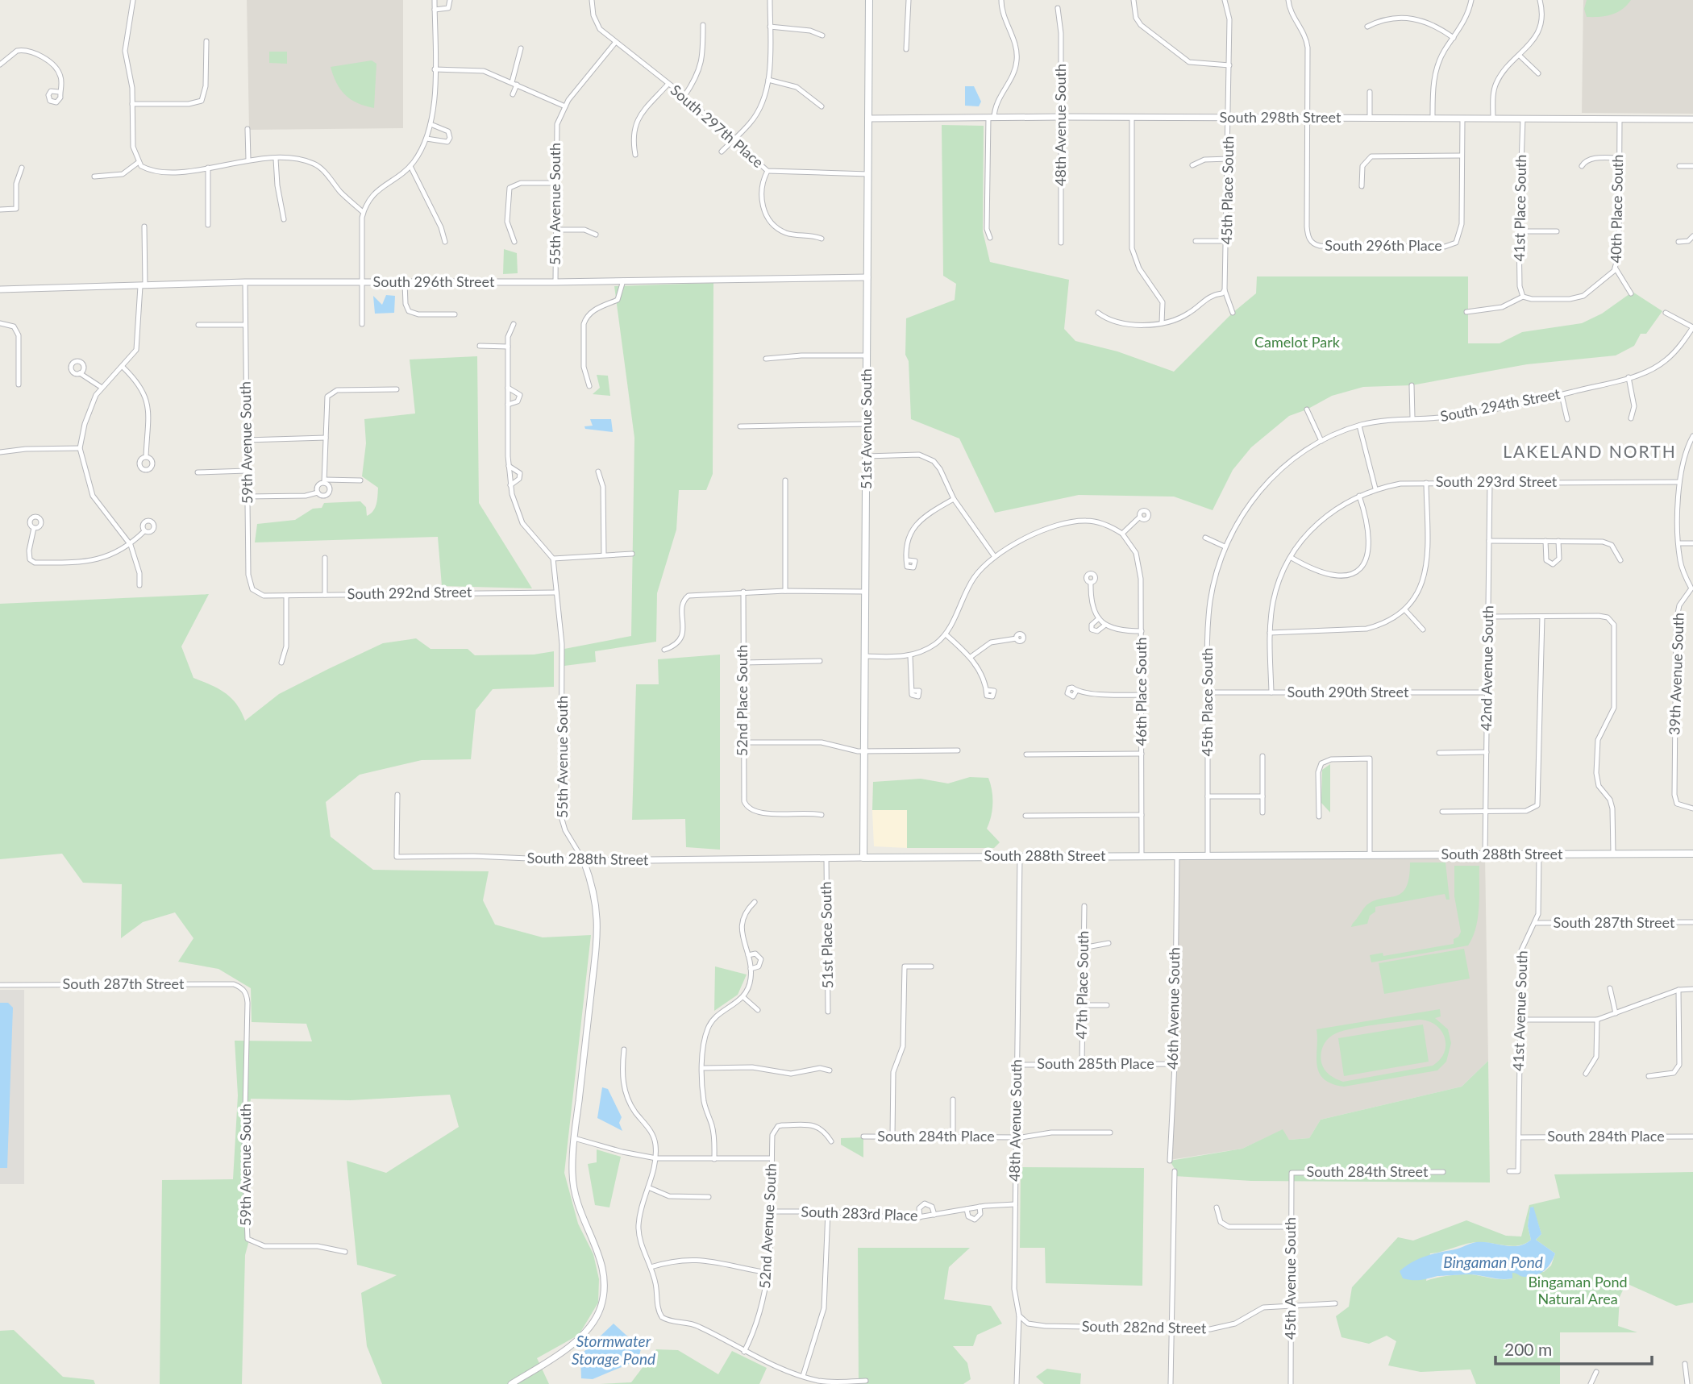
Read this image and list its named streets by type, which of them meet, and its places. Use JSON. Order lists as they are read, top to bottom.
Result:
{
  "streets": {
    "main road": ["51st Avenue South", "South 288th Street"],
    "street": [
      "South 298th Street",
      "48th Avenue South",
      "South 297th Place",
      "45th Place South",
      "55th Avenue South",
      "41st Place South",
      "40th Place South",
      "South 296th Place",
      "South 296th Street",
      "South 294th Street",
      "59th Avenue South",
      "South 293rd Street",
      "South 292nd Street",
      "42nd Avenue South",
      "39th Avenue South",
      "46th Place South",
      "South 290th Street",
      "52nd Place South",
      "South 287th Street",
      "51st Place South",
      "47th Place South",
      "46th Avenue South",
      "41st Avenue South",
      "South 285th Place",
      "South 284th Place",
      "South 284th Street",
      "South 283rd Place",
      "52nd Avenue South",
      "45th Avenue South",
      "South 282nd Street"
    ]
  },
  "crossings": [
    ["South 298th Street", "48th Avenue South"],
    ["South 298th Street", "45th Place South"],
    ["South 298th Street", "41st Place South"],
    ["South 298th Street", "40th Place South"],
    ["South 298th Street", "South 296th Place"],
    ["South 298th Street", "51st Avenue South"],
    ["48th Avenue South", "South 288th Street"],
    ["48th Avenue South", "South 285th Place"],
    ["48th Avenue South", "South 284th Place"],
    ["48th Avenue South", "South 283rd Place"],
    ["48th Avenue South", "South 282nd Street"],
    ["South 297th Place", "55th Avenue South"],
    ["South 297th Place", "51st Avenue South"],
    ["45th Place South", "South 294th Street"],
    ["45th Place South", "South 290th Street"],
    ["45th Place South", "South 288th Street"],
    ["55th Avenue South", "South 296th Street"],
    ["55th Avenue South", "South 292nd Street"],
    ["55th Avenue South", "South 288th Street"],
    ["South 296th Street", "51st Avenue South"],
    ["South 296th Street", "59th Avenue South"],
    ["51st Avenue South", "South 288th Street"],
    ["59th Avenue South", "South 292nd Street"],
    ["59th Avenue South", "South 287th Street"],
    ["South 293rd Street", "42nd Avenue South"],
    ["South 293rd Street", "39th Avenue South"],
    ["42nd Avenue South", "South 290th Street"],
    ["42nd Avenue South", "South 288th Street"],
    ["46th Place South", "South 288th Street"],
    ["South 288th Street", "51st Place South"],
    ["South 288th Street", "46th Avenue South"],
    ["South 288th Street", "41st Avenue South"],
    ["South 287th Street", "41st Avenue South"],
    ["47th Place South", "South 285th Place"],
    ["46th Avenue South", "South 285th Place"],
    ["41st Avenue South", "South 284th Place"],
    ["South 284th Street", "45th Avenue South"],
    ["South 283rd Place", "52nd Avenue South"],
    ["45th Avenue South", "South 282nd Street"]
  ],
  "districts": ["LAKELAND NORTH"],
  "water": ["Bingaman Pond", "Stormwater Storage Pond"],
  "parks": ["Camelot Park", "Bingaman Pond Natural Area"],
  "scale_bar": "200 m"
}
